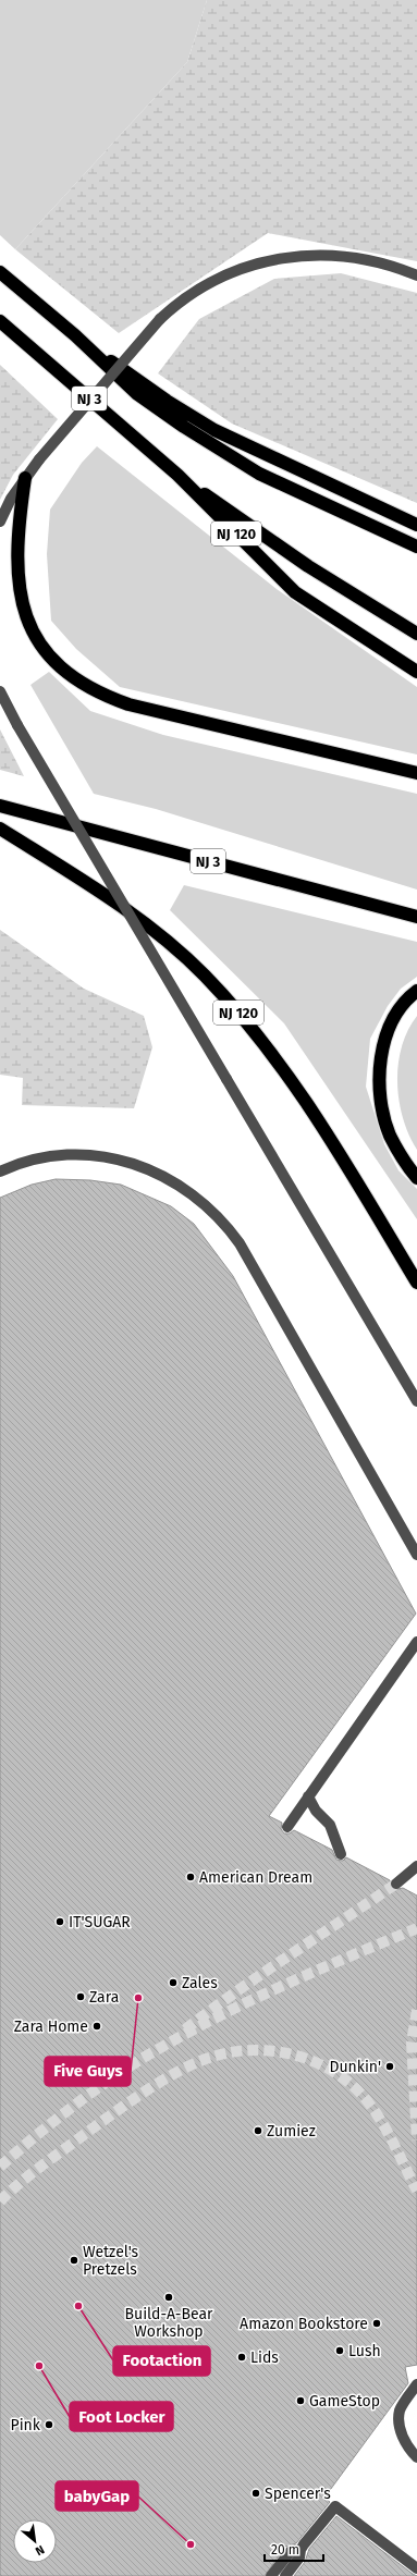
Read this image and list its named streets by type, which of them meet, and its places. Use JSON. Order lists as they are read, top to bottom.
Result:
{
  "streets": {
    "highway": ["NJ 3", "NJ 120"]
  },
  "crossings": [
    ["NJ 3", "NJ 120"]
  ],
  "places": [
    "American Dream",
    "IT'SUGAR",
    "Zales",
    "Zara",
    "Five Guys",
    "Zara Home",
    "Dunkin'",
    "Zumiez",
    "Wetzel's Pretzels",
    "Build-A-Bear Workshop",
    "Footaction",
    "Amazon Bookstore",
    "Lush",
    "Lids",
    "Foot Locker",
    "GameStop",
    "Pink",
    "Spencer's",
    "babyGap"
  ],
  "scale_bar": "20 m",
  "north": "bottom right"
}
